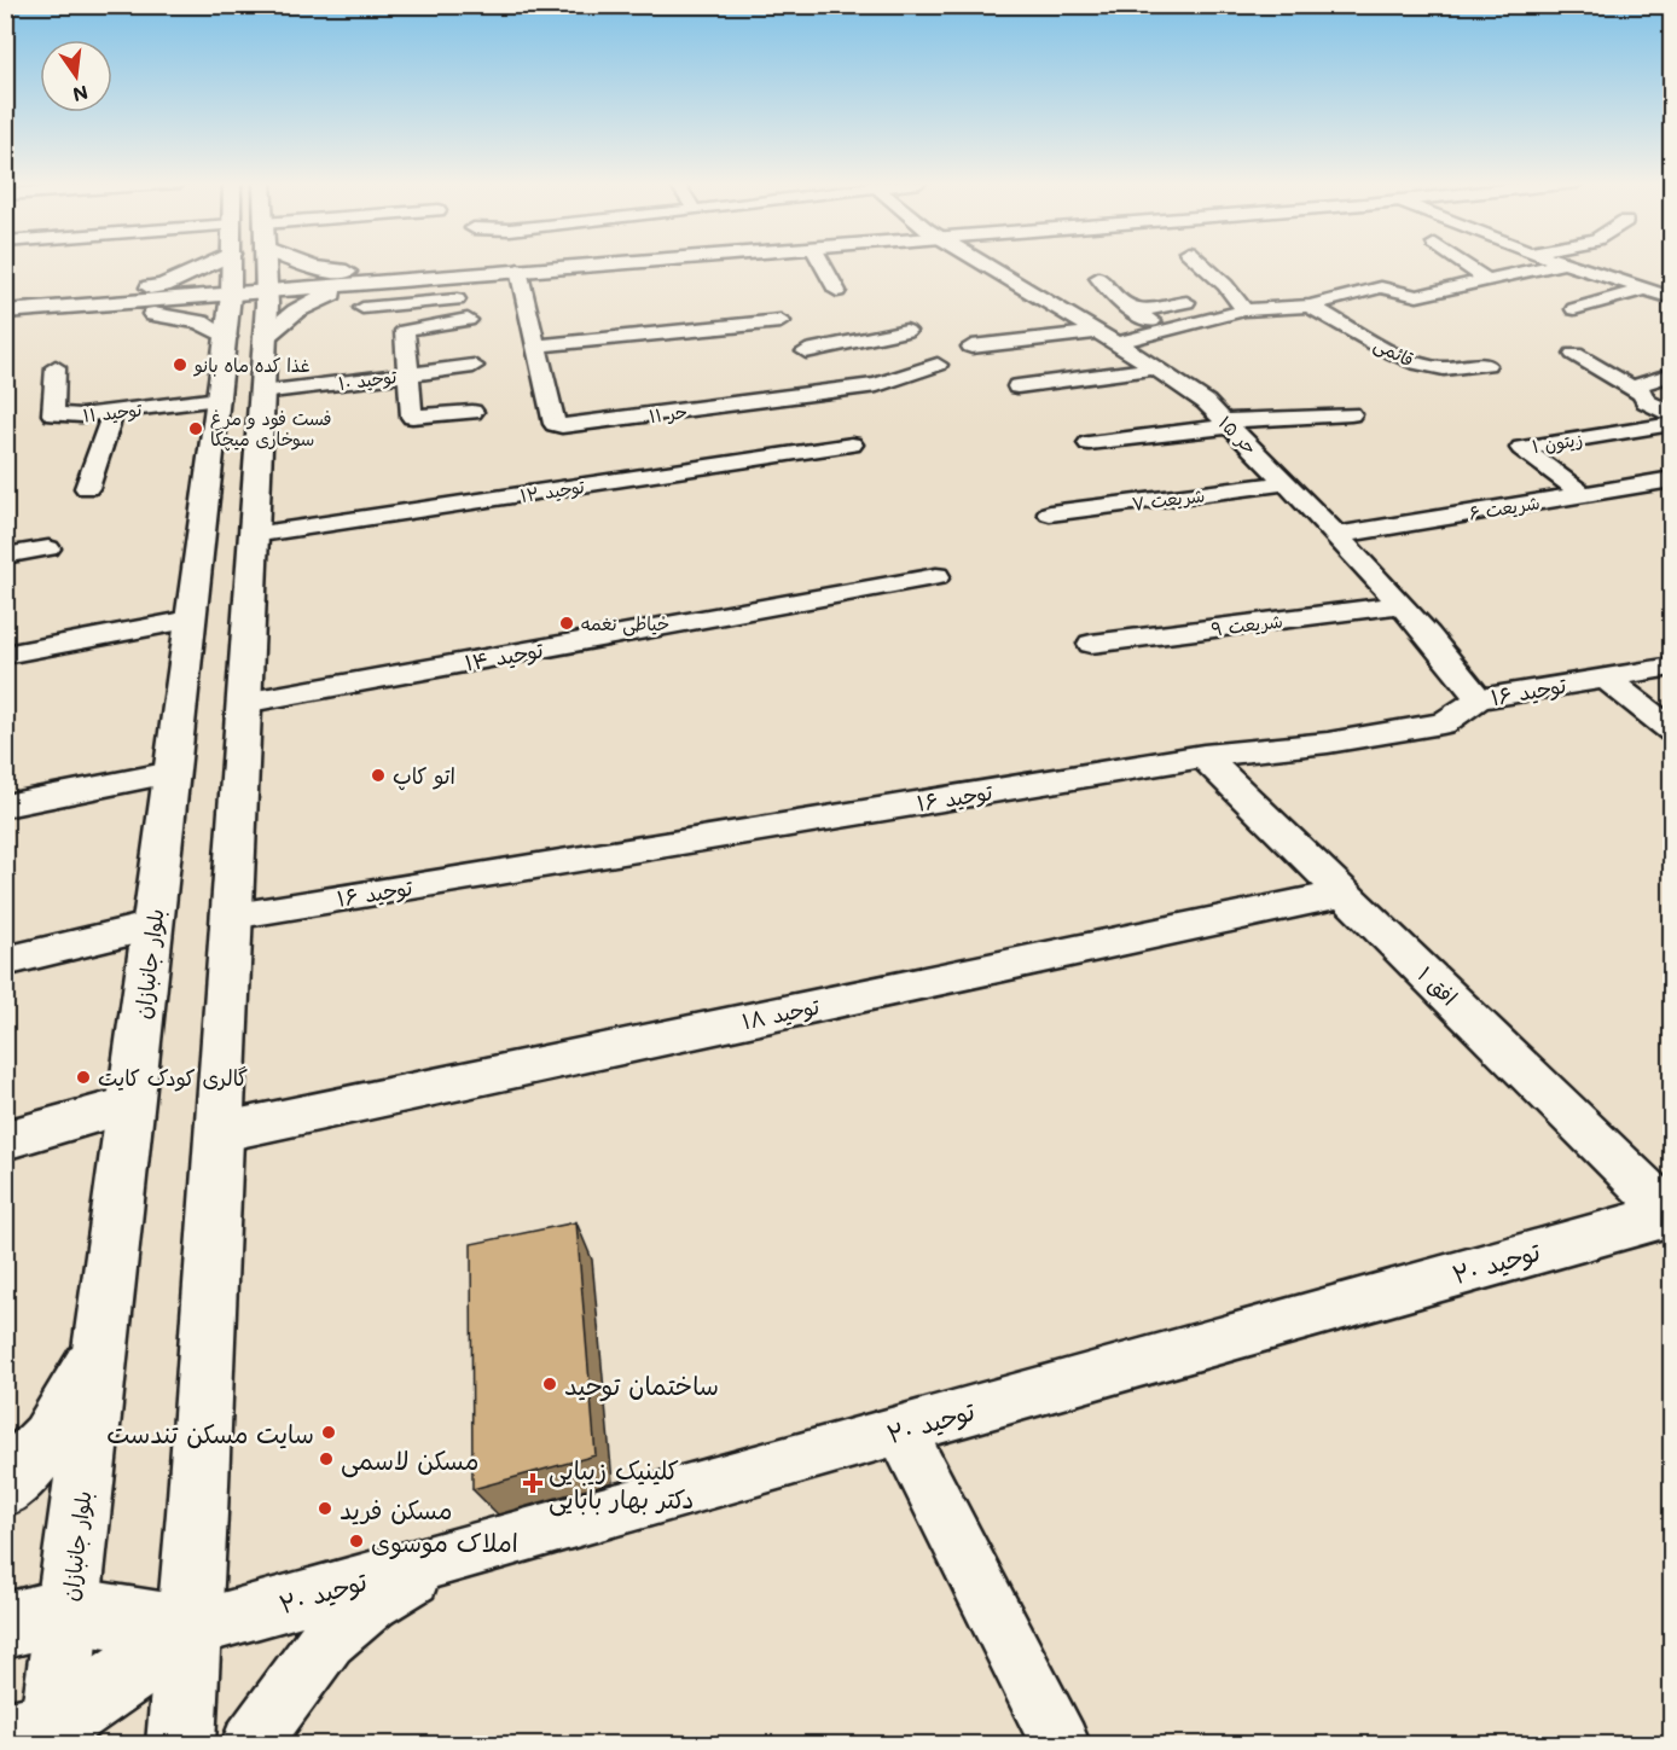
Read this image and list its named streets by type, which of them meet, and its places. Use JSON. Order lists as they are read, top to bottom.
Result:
{
  "streets": {
    "main road": ["بلوار جانبازان"],
    "street": [
      "قائمی",
      "توحید ۱۰",
      "توحید ۱۱",
      "حر ۱۱",
      "حر ۱۵",
      "زیتون ۱",
      "توحید ۱۲",
      "شریعت ۷",
      "شریعت ۶",
      "شریعت ۹",
      "توحید ۱۴",
      "توحید ۱۶",
      "افق ۱",
      "توحید ۱۸",
      "توحید ۲۰"
    ]
  },
  "crossings": [
    ["توحید ۱۰", "بلوار جانبازان"],
    ["توحید ۱۱", "بلوار جانبازان"],
    ["حر ۱۵", "شریعت ۷"],
    ["حر ۱۵", "شریعت ۶"],
    ["حر ۱۵", "شریعت ۹"],
    ["حر ۱۵", "توحید ۱۶"],
    ["زیتون ۱", "شریعت ۶"],
    ["توحید ۱۲", "بلوار جانبازان"],
    ["توحید ۱۴", "بلوار جانبازان"],
    ["توحید ۱۶", "بلوار جانبازان"],
    ["توحید ۱۶", "افق ۱"],
    ["بلوار جانبازان", "توحید ۱۸"],
    ["بلوار جانبازان", "توحید ۲۰"],
    ["افق ۱", "توحید ۱۸"],
    ["افق ۱", "توحید ۲۰"]
  ],
  "places": {
    "other": [
      "غذا کده ماه بانو",
      "فست فود و مرغ سوخاری میچکا",
      "خیاطی نغمه",
      "اتو کاپ",
      "گالری کودک کایت",
      "ساختمان توحید",
      "سایت مسکن تندست",
      "مسکن لاسمی",
      "مسکن فرید",
      "املاک موسوی"
    ],
    "health": ["کلینیک زیبایی دکتر بهار بابایی"]
  },
  "north": "bottom"
}
